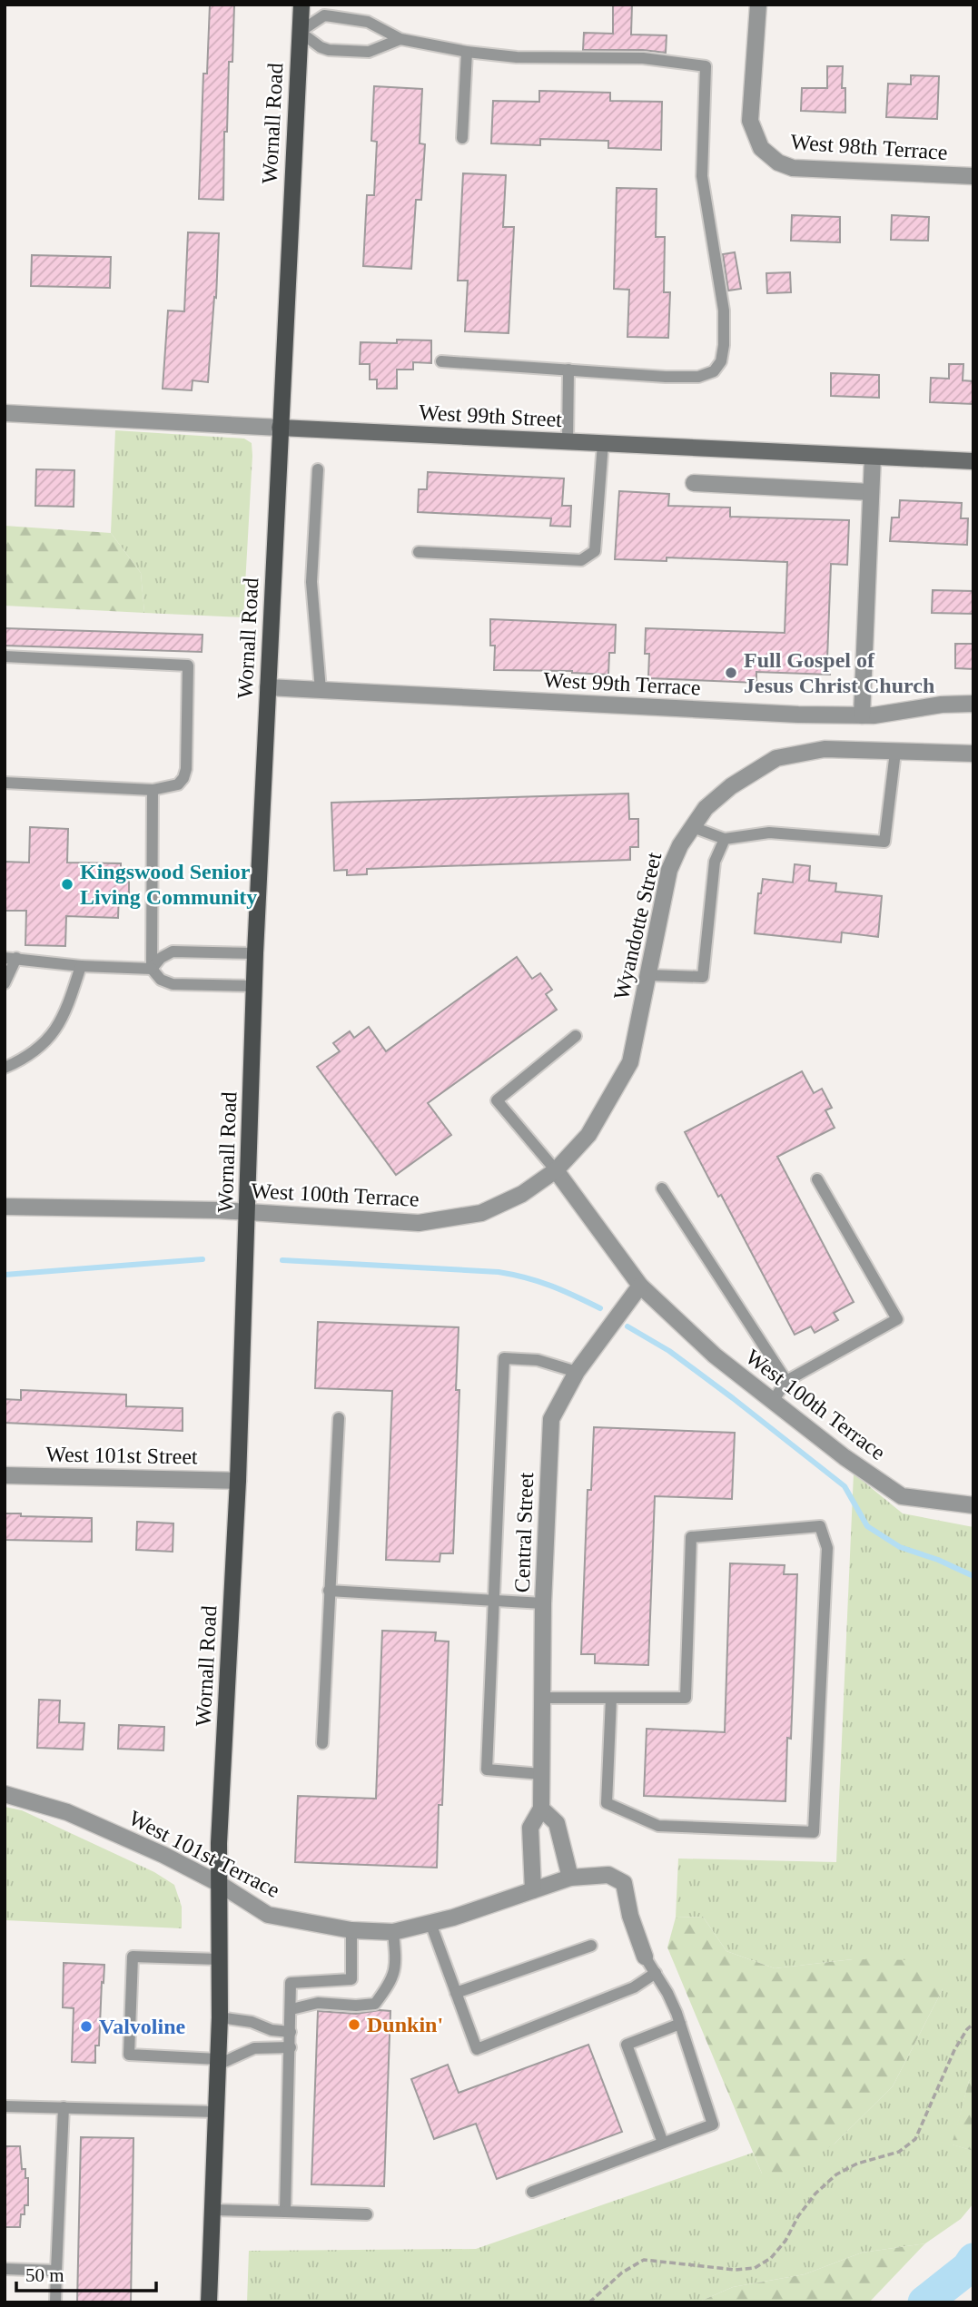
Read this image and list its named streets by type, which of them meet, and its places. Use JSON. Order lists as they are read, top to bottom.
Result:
{
  "streets": {
    "main road": ["Wornall Road"],
    "street": [
      "West 98th Terrace",
      "West 99th Street",
      "West 99th Terrace",
      "Wyandotte Street",
      "West 100th Terrace",
      "West 101st Street",
      "Central Street",
      "West 101st Terrace"
    ]
  },
  "crossings": [
    ["Wornall Road", "West 99th Street"],
    ["Wornall Road", "West 99th Terrace"],
    ["Wornall Road", "West 100th Terrace"],
    ["Wornall Road", "West 101st Street"],
    ["Wornall Road", "West 101st Terrace"],
    ["Wyandotte Street", "West 100th Terrace"],
    ["West 100th Terrace", "Central Street"],
    ["Central Street", "West 101st Terrace"]
  ],
  "places": [
    "Full Gospel of Jesus Christ Church",
    "Kingswood Senior Living Community",
    "Dunkin'",
    "Valvoline"
  ],
  "scale_bar": "50 m"
}
